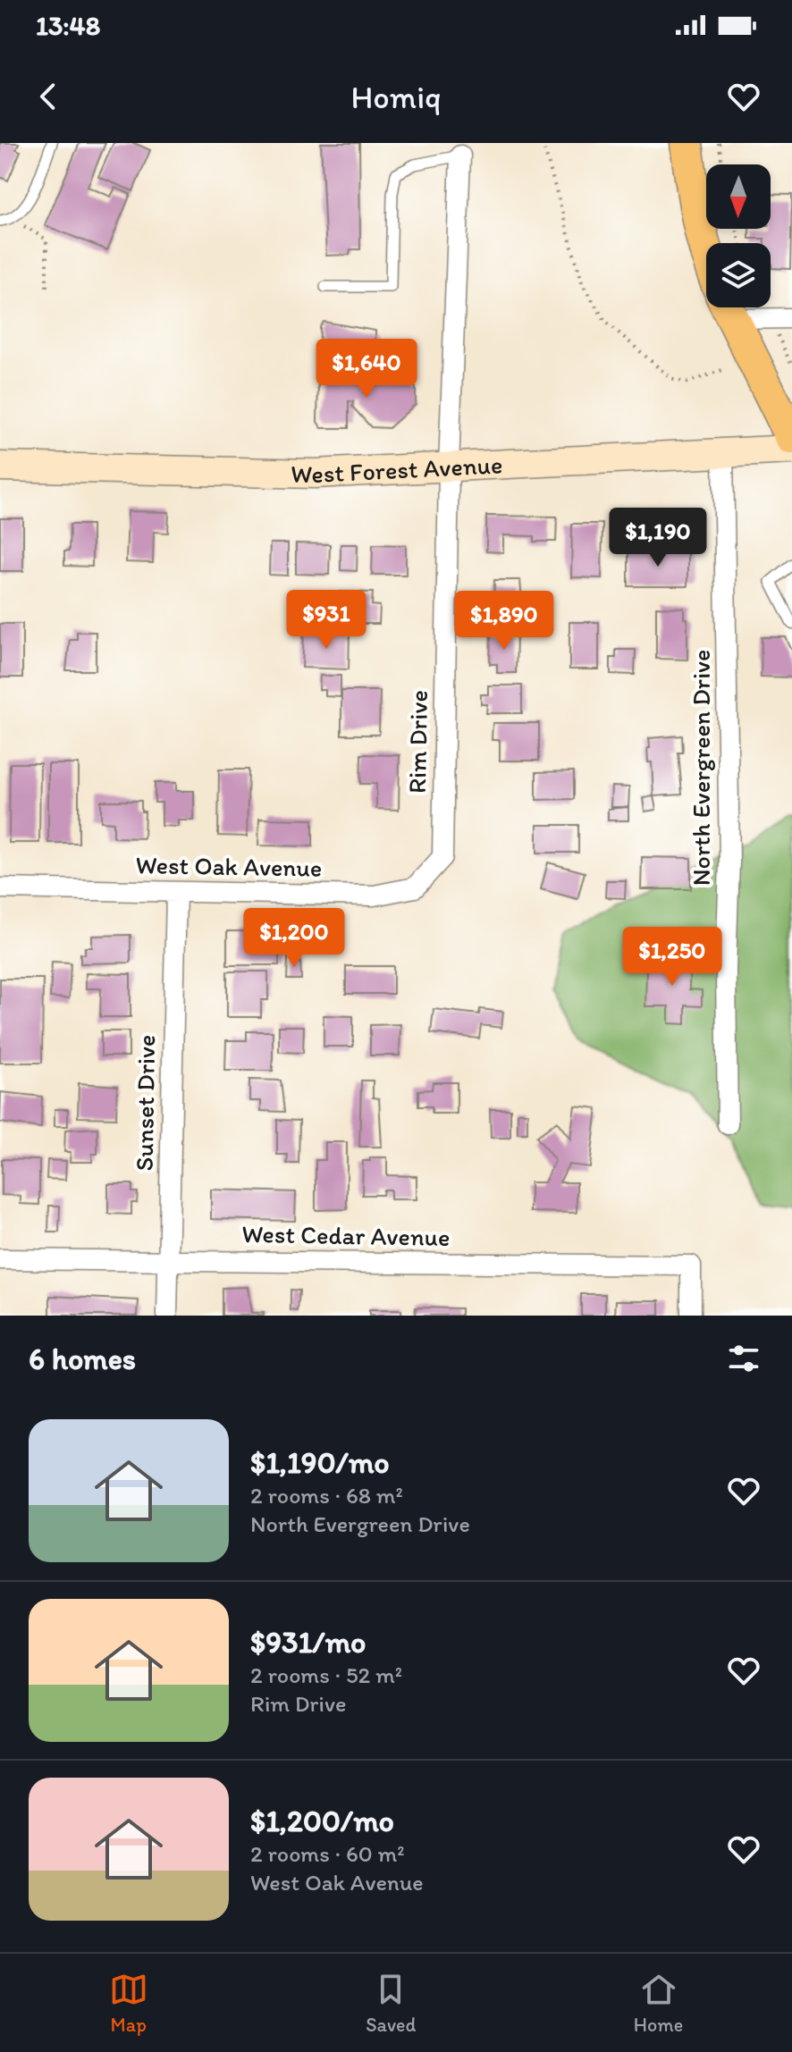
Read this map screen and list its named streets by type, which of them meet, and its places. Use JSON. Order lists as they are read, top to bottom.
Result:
{
  "streets": {
    "main road": ["West Forest Avenue"],
    "street": [
      "Rim Drive",
      "North Evergreen Drive",
      "West Oak Avenue",
      "Sunset Drive",
      "West Cedar Avenue"
    ]
  },
  "crossings": [
    ["West Forest Avenue", "Rim Drive"],
    ["West Forest Avenue", "North Evergreen Drive"],
    ["Rim Drive", "West Oak Avenue"],
    ["West Oak Avenue", "Sunset Drive"],
    ["Sunset Drive", "West Cedar Avenue"]
  ],
  "north": "bottom",
  "page": {
    "status": "13:48",
    "header": "Homiq",
    "price": [
      "$1,640",
      "$1,190",
      "$931",
      "$1,890",
      "$1,200",
      "$1,250"
    ],
    "heading": "6 homes",
    "list": [
      {
        "name": "$1,190/mo",
        "note": "2 rooms · 68 m² · North Evergreen Drive"
      },
      {
        "name": "$931/mo",
        "note": "2 rooms · 52 m² · Rim Drive"
      },
      {
        "name": "$1,200/mo",
        "note": "2 rooms · 60 m² · West Oak Avenue"
      }
    ],
    "tabs": ["Map", "Saved", "Home"]
  }
}
